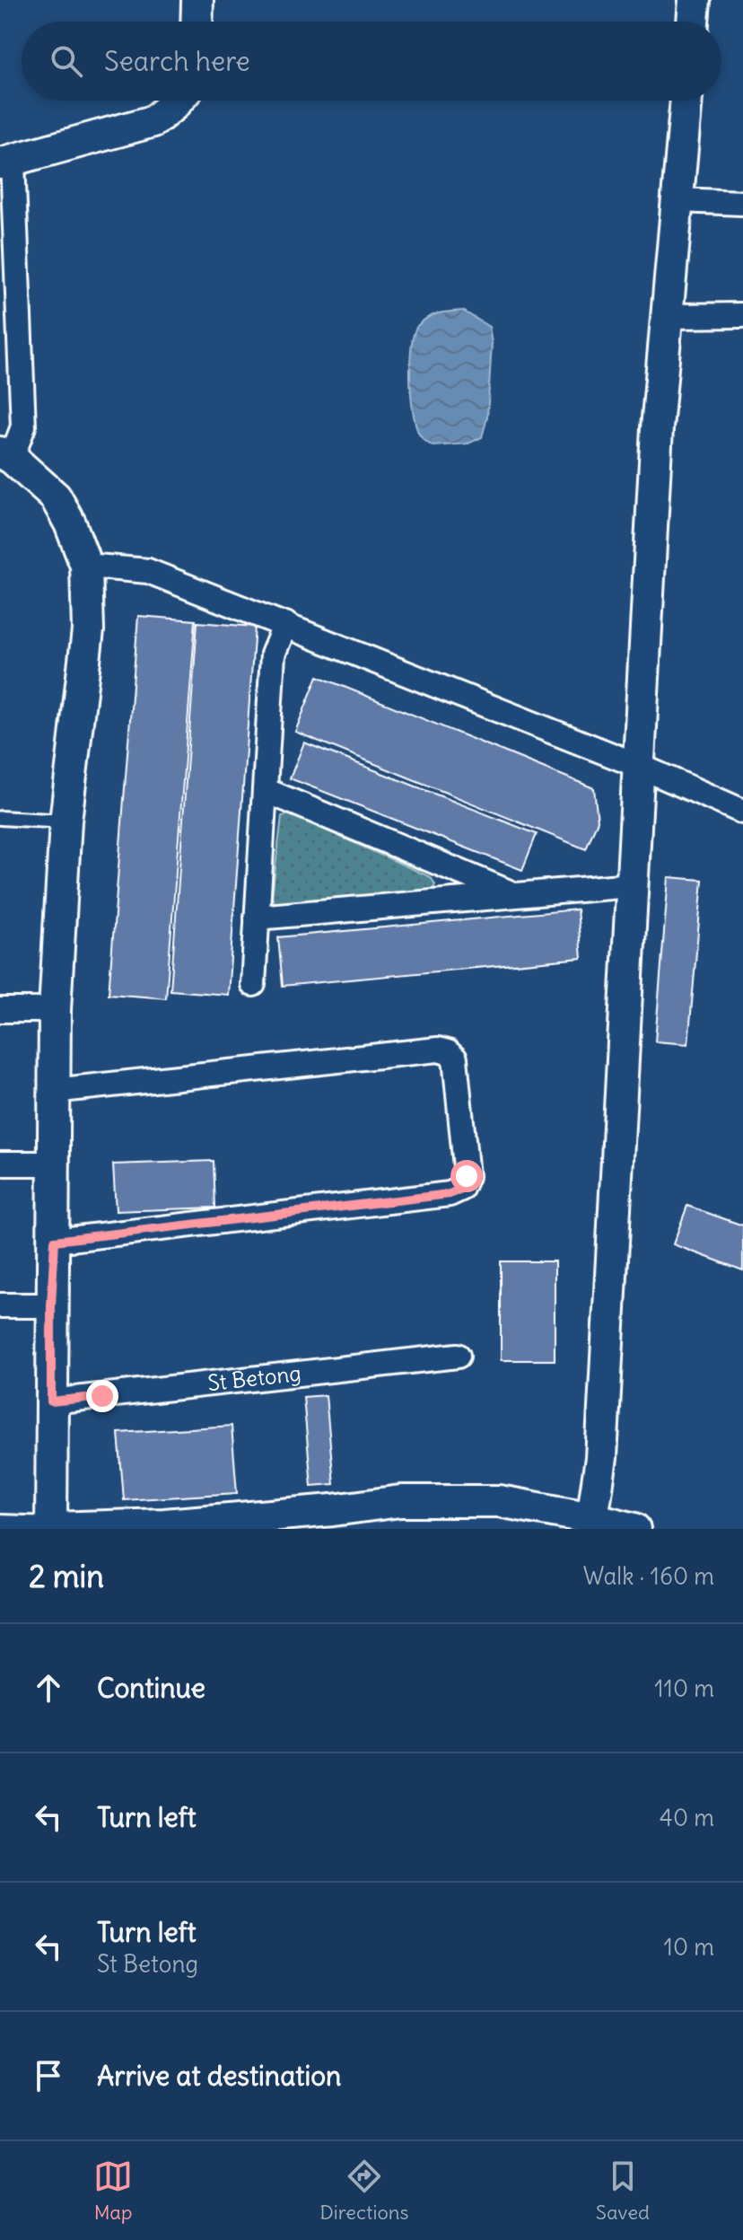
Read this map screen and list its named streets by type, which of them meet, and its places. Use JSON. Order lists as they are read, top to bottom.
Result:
{
  "streets": {
    "street": ["St Betong"]
  },
  "page": {
    "search": "Search here",
    "heading": ["2 min", "Walk · 160 m"],
    "list": [
      ["Continue", "110 m"],
      ["Turn left", "40 m"],
      ["Turn left", "St Betong", "10 m"],
      "Arrive at destination"
    ],
    "nav": ["Map", "Directions", "Saved"]
  }
}
